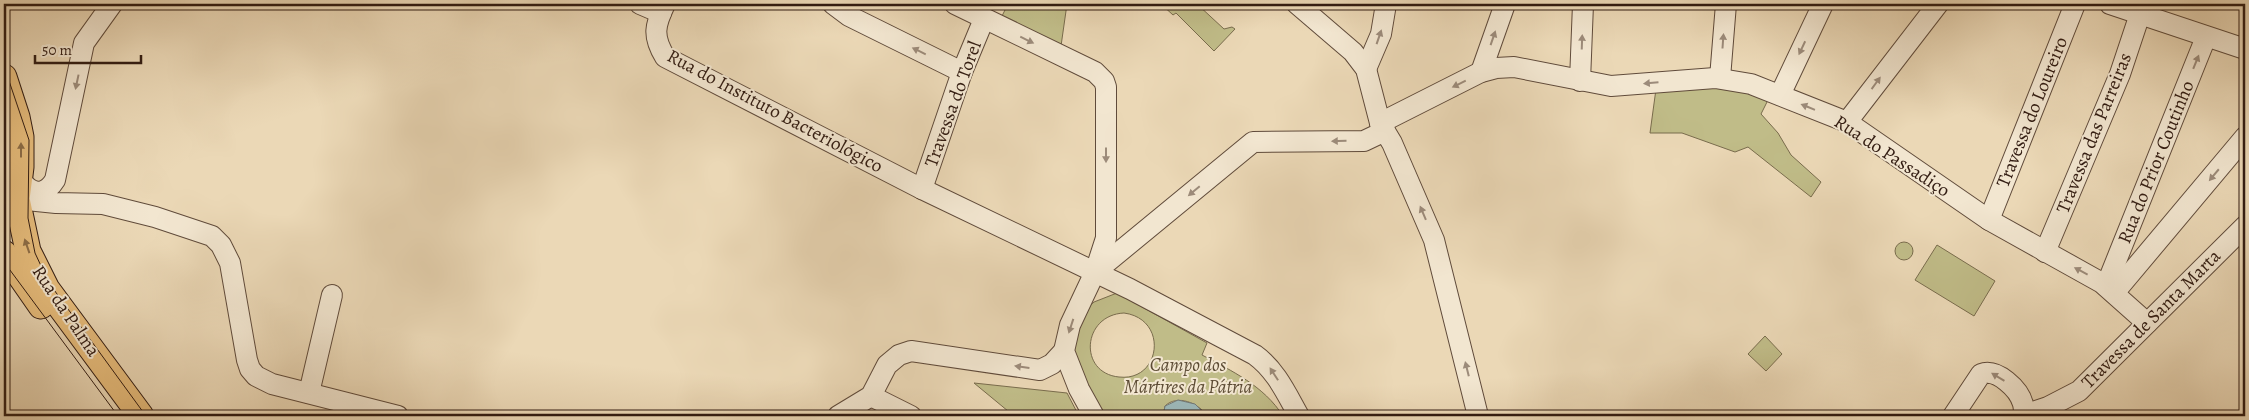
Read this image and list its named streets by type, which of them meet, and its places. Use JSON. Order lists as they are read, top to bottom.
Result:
{
  "streets": {
    "main road": ["Rua da Palma"],
    "street": [
      "Travessa do Torel",
      "Rua do Instituto Bacteriológico",
      "Travessa do Loureiro",
      "Travessa das Parreiras",
      "Rua do Passadiço",
      "Rua do Prior Coutinho",
      "Travessa de Santa Marta"
    ]
  },
  "crossings": [
    ["Travessa do Torel", "Rua do Instituto Bacteriológico"],
    ["Travessa do Loureiro", "Rua do Passadiço"],
    ["Travessa das Parreiras", "Rua do Passadiço"],
    ["Rua do Passadiço", "Rua do Prior Coutinho"],
    ["Rua do Passadiço", "Travessa de Santa Marta"]
  ],
  "one_way": ["Rua do Passadiço"],
  "parks": ["Campo dos Mártires da Pátria"],
  "scale_bar": "50 m"
}
